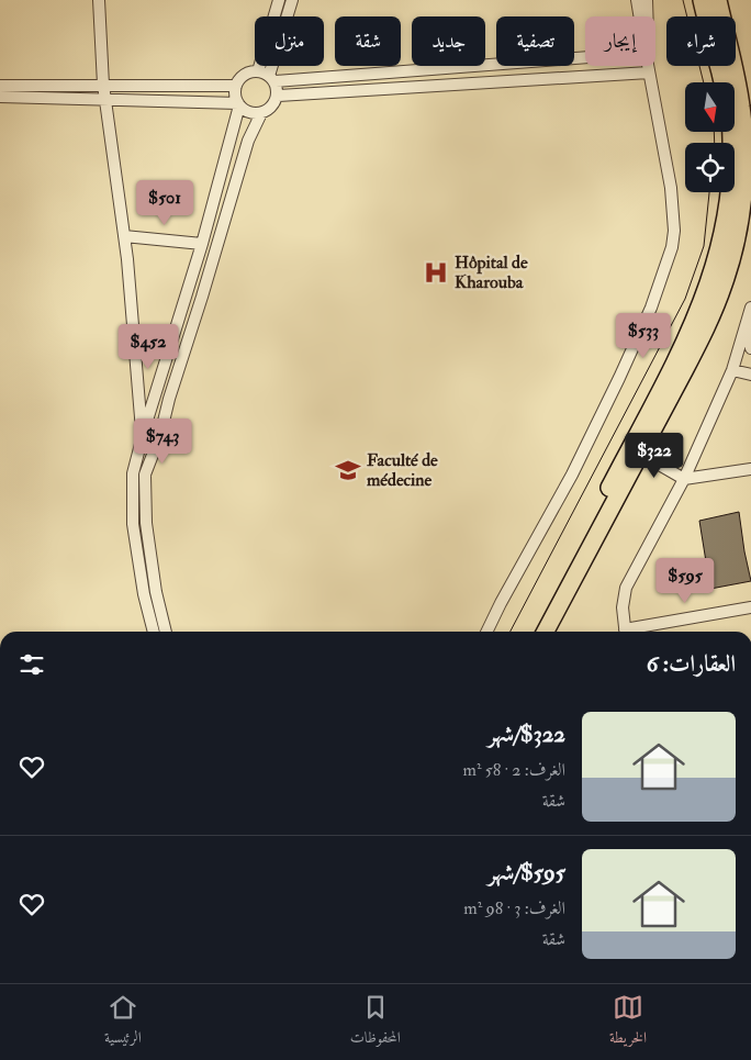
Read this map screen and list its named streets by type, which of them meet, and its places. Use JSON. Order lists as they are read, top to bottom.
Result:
{
  "places": {
    "hospital": ["Hôpital de Kharouba"],
    "school or university": ["Faculté de médecine"]
  },
  "north": "bottom",
  "page": {
    "chip": [
      "شراء",
      "إيجار",
      "تصفية",
      "جديد",
      "شقة",
      "منزل"
    ],
    "price": [
      "$501",
      "$533",
      "$452",
      "$743",
      "$322",
      "$595"
    ],
    "heading": "العقارات: 6",
    "list": [
      {
        "name": "$322/شهر",
        "note": "الغرف: 2 · 58 m² · شقة"
      },
      {
        "name": "$595/شهر",
        "note": "الغرف: 3 · 98 m² · شقة"
      }
    ],
    "tabs": ["الخريطة", "المحفوظات", "الرئيسية"]
  }
}
